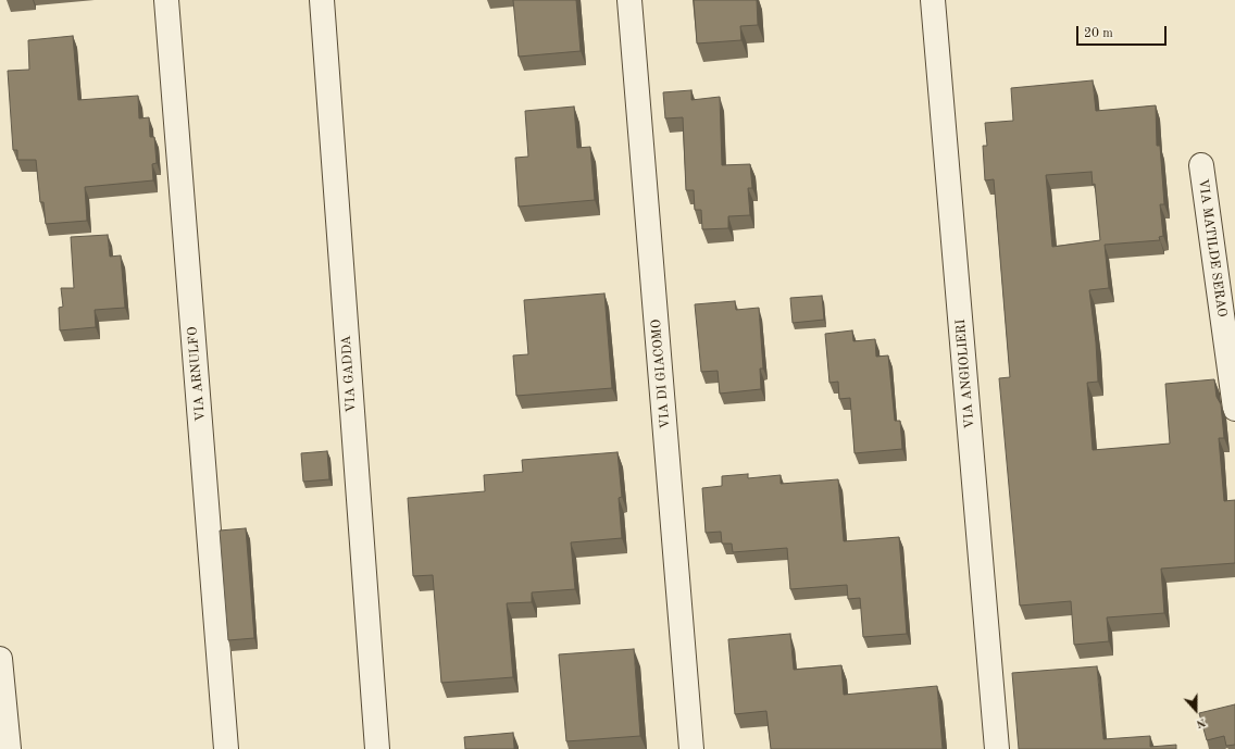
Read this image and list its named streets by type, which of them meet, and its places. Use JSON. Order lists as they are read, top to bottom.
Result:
{
  "streets": {
    "street": [
      "VIA MATILDE SERAO",
      "VIA ARNULFO",
      "VIA GADDA",
      "VIA DI GIACOMO",
      "VIA ANGIOLIERI"
    ]
  },
  "scale_bar": "20 m",
  "north": "bottom"
}
